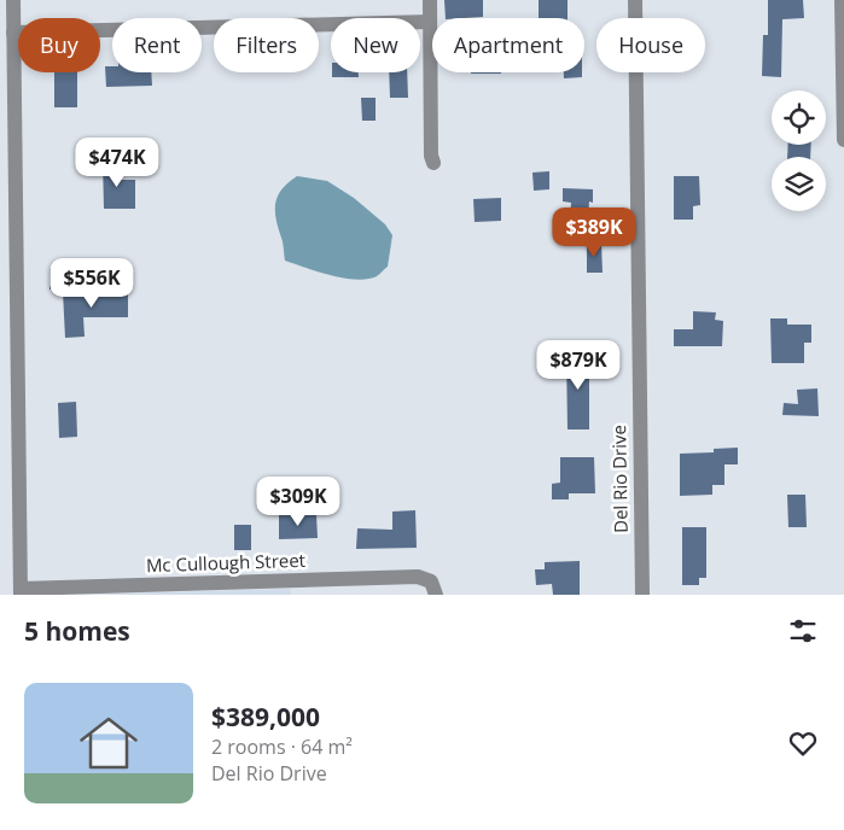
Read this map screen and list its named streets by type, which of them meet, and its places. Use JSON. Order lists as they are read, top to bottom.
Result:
{
  "streets": {
    "street": ["Del Rio Drive", "Mc Cullough Street"]
  },
  "page": {
    "chip": [
      "Buy",
      "Rent",
      "Filters",
      "New",
      "Apartment",
      "House"
    ],
    "price": [
      "$474K",
      "$389K",
      "$556K",
      "$879K",
      "$309K"
    ],
    "heading": "5 homes",
    "list": [
      {
        "name": "$389,000",
        "note": "2 rooms · 64 m² · Del Rio Drive"
      }
    ]
  }
}
